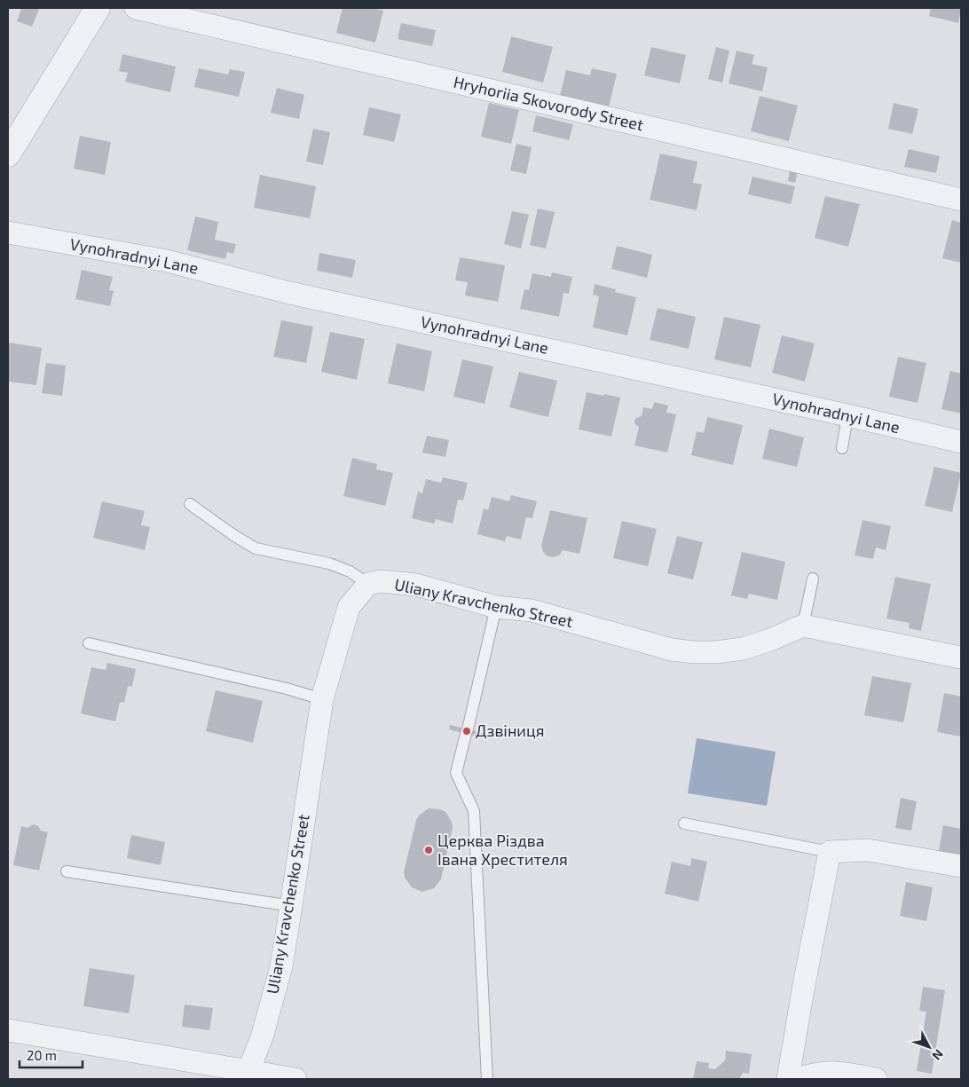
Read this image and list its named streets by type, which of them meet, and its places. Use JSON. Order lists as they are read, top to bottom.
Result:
{
  "streets": {
    "street": ["Hryhoriia Skovorody Street", "Vynohradnyi Lane", "Uliany Kravchenko Street"]
  },
  "places": ["Дзвіниця", "Церква Різдва Івана Хрестителя"],
  "scale_bar": "20 m",
  "north": "bottom right"
}
